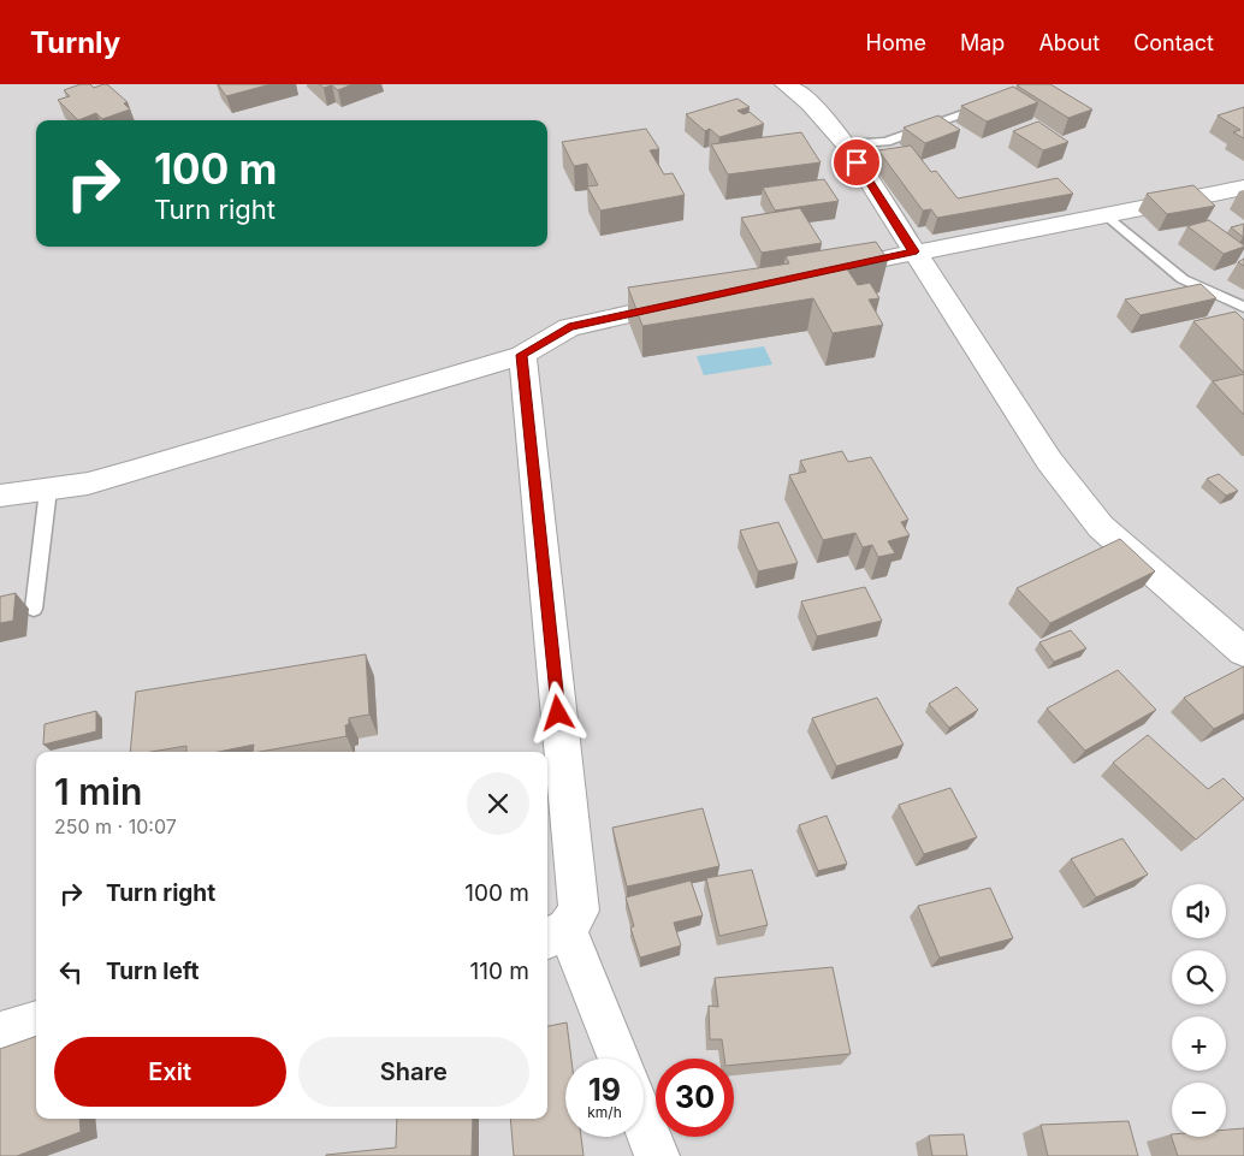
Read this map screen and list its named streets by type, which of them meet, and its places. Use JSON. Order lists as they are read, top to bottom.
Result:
{
  "page": {
    "header": "Turnly",
    "nav": [
      "Home",
      "Map",
      "About",
      "Contact"
    ],
    "turn": ["100 m", "Turn right"],
    "heading": ["1 min", "250 m · 10:07"],
    "list": [
      {
        "name": "Turn right",
        "value": "100 m"
      },
      {
        "name": "Turn left",
        "value": "110 m"
      }
    ],
    "map_buttons": ["+", "−"],
    "buttons": ["Exit", "Share"],
    "speed": "19 km/h",
    "limit": "30"
  }
}
